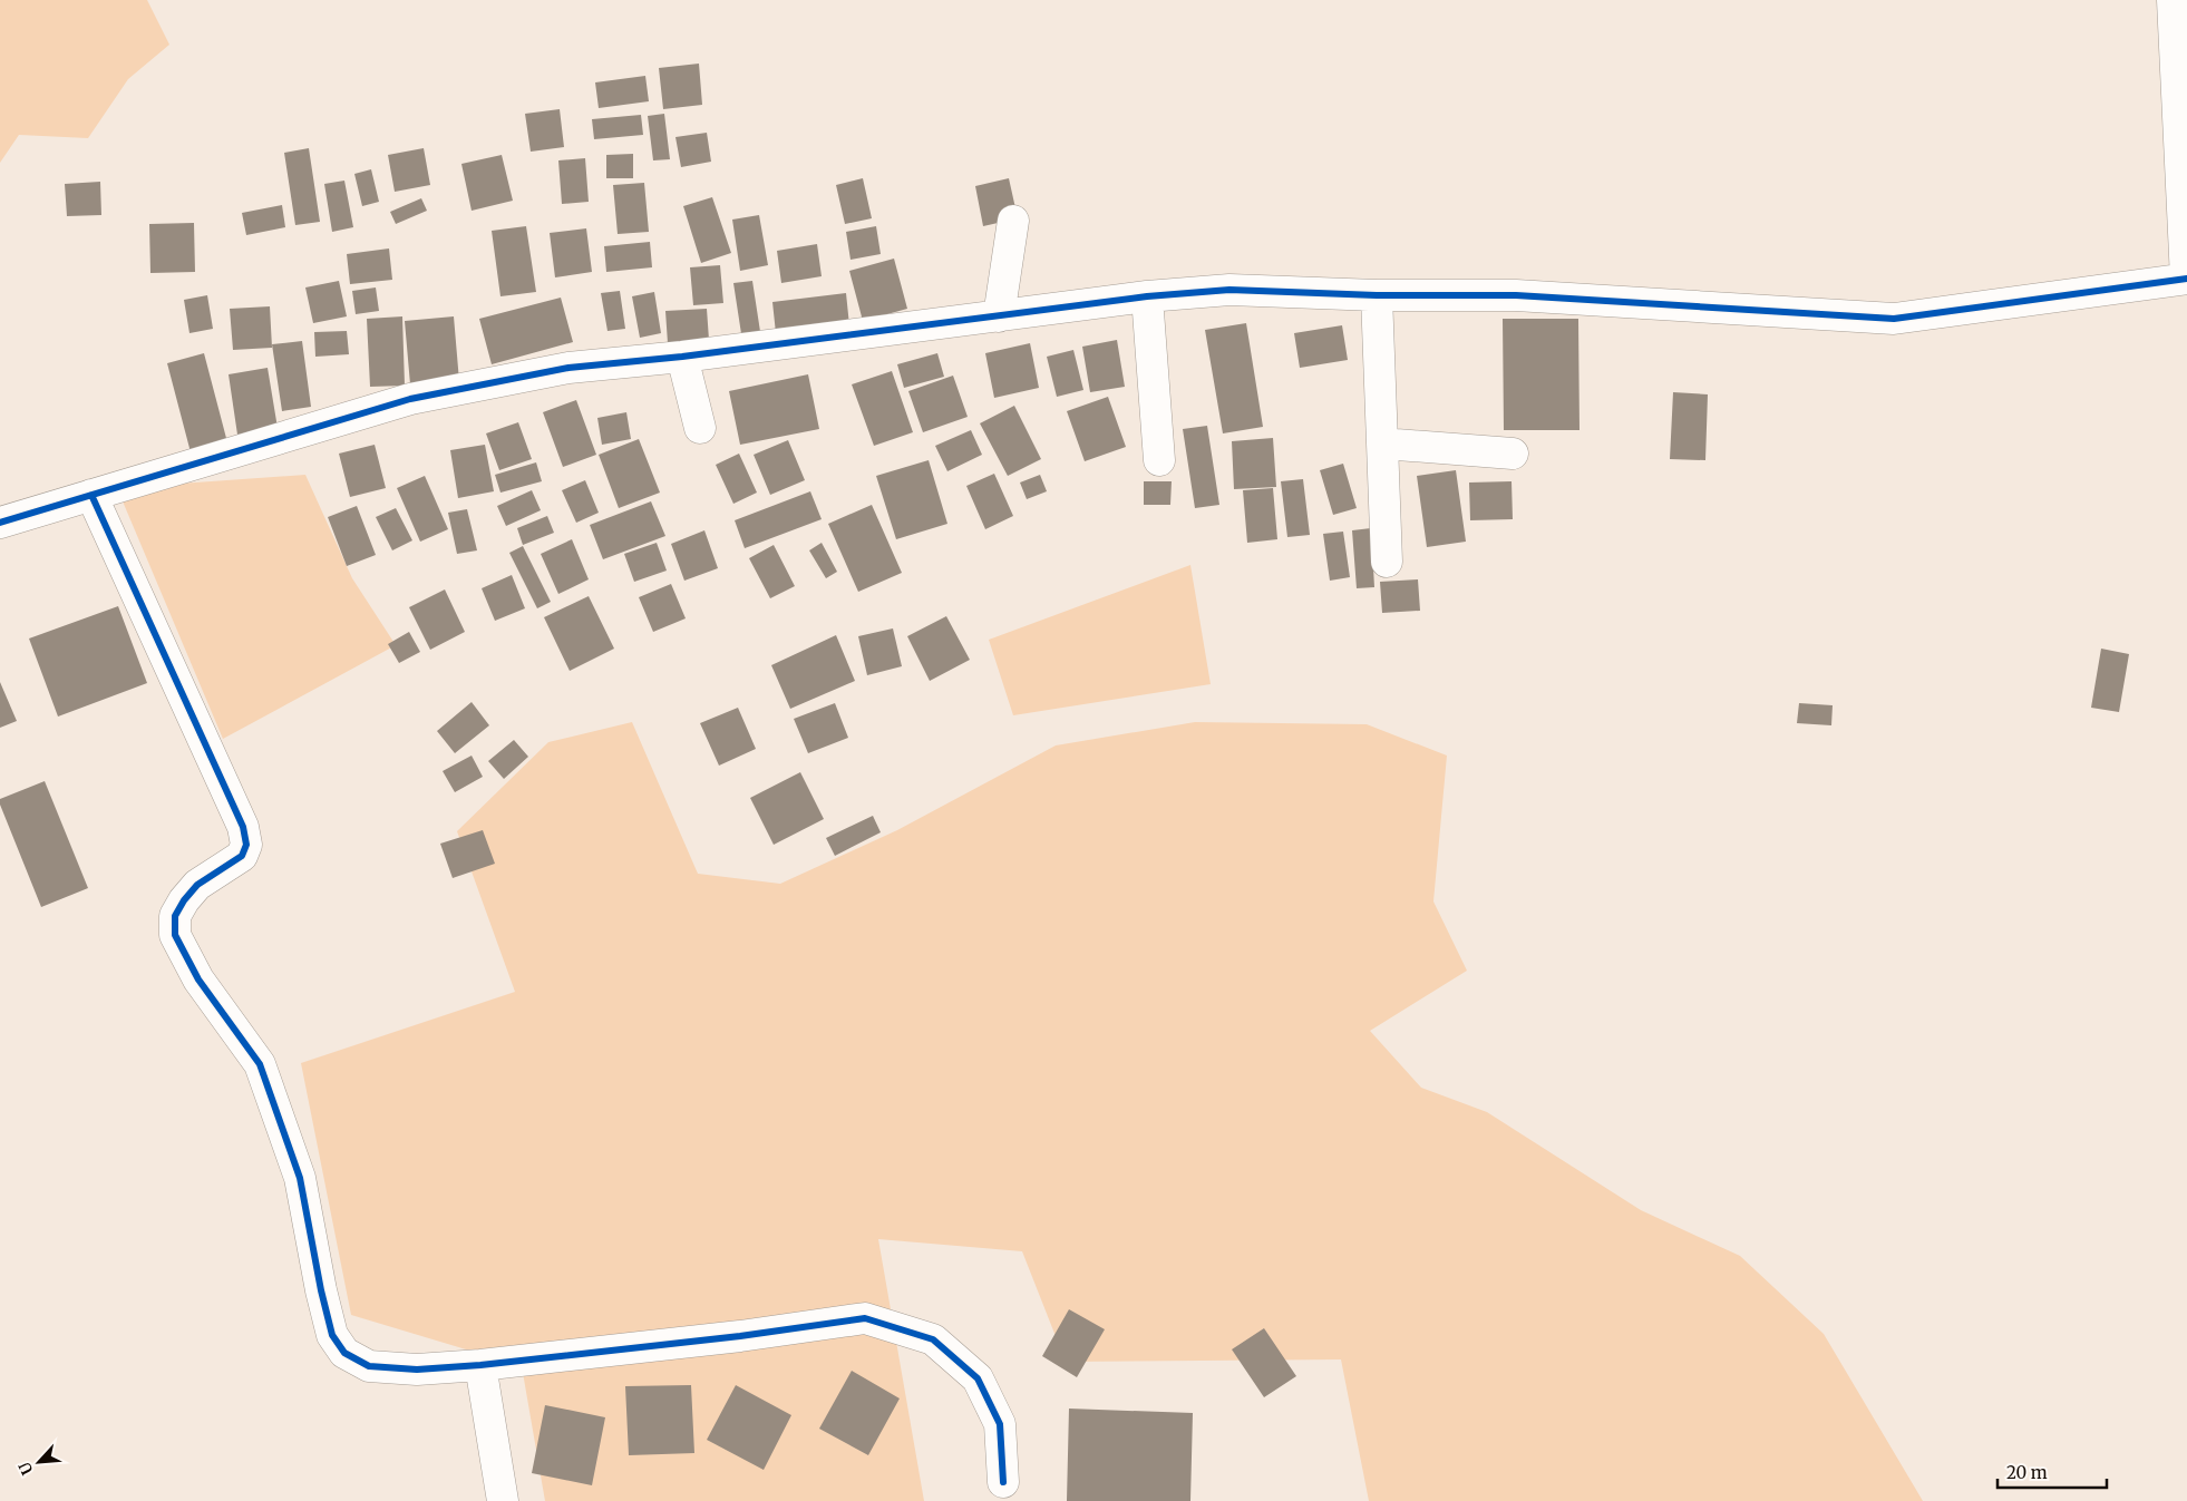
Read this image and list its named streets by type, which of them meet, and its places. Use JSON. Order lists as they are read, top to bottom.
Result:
{
  "scale_bar": "20 m",
  "north": "bottom left"
}
